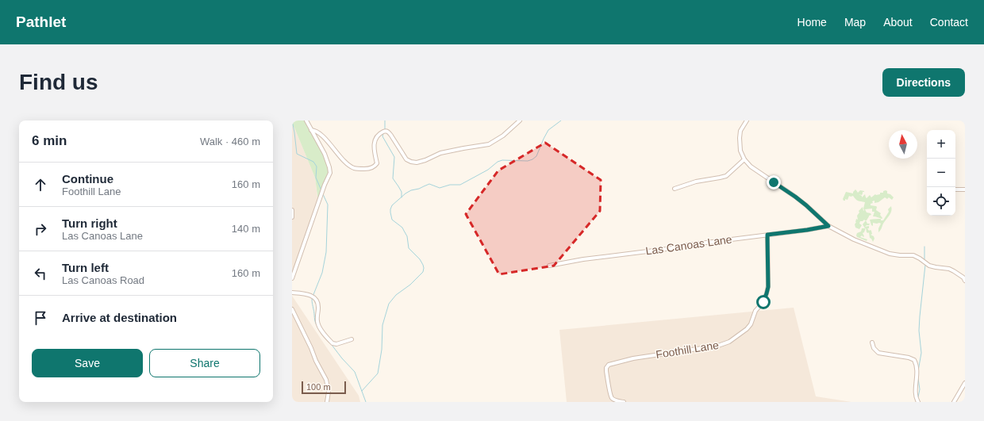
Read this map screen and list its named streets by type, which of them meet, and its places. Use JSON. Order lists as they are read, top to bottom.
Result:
{
  "streets": {
    "street": ["Las Canoas Lane", "Foothill Lane"]
  },
  "crossings": [
    ["Las Canoas Lane", "Foothill Lane"]
  ],
  "scale_bar": "100 m",
  "north": "top",
  "page": {
    "header": "Pathlet",
    "nav": [
      "Home",
      "Map",
      "About",
      "Contact"
    ],
    "buttons": [
      "Directions",
      ["Save", "Share"]
    ],
    "title": "Find us",
    "heading": ["6 min", "Walk · 460 m"],
    "map_buttons": ["+", "−"],
    "list": [
      ["Continue", "Foothill Lane", "160 m"],
      ["Turn right", "Las Canoas Lane", "140 m"],
      ["Turn left", "Las Canoas Road", "160 m"],
      "Arrive at destination"
    ],
    "scale": "100 m"
  }
}
